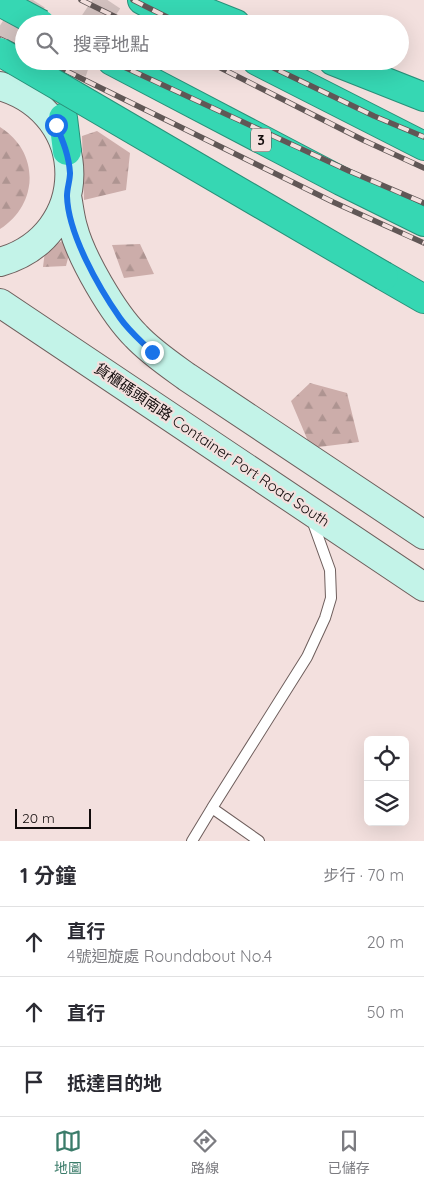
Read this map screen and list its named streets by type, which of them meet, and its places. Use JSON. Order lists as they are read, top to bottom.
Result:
{
  "streets": {
    "highway": ["3"],
    "street": ["貨櫃碼頭南路 Container Port Road South"]
  },
  "scale_bar": "20 m",
  "page": {
    "search": "搜尋地點",
    "scale": "20 m",
    "heading": ["1 分鐘", "步行 · 70 m"],
    "list": [
      ["直行", "4號迴旋處 Roundabout No.4", "20 m"],
      ["直行", "50 m"],
      "抵達目的地"
    ],
    "nav": ["地圖", "路線", "已儲存"]
  }
}
